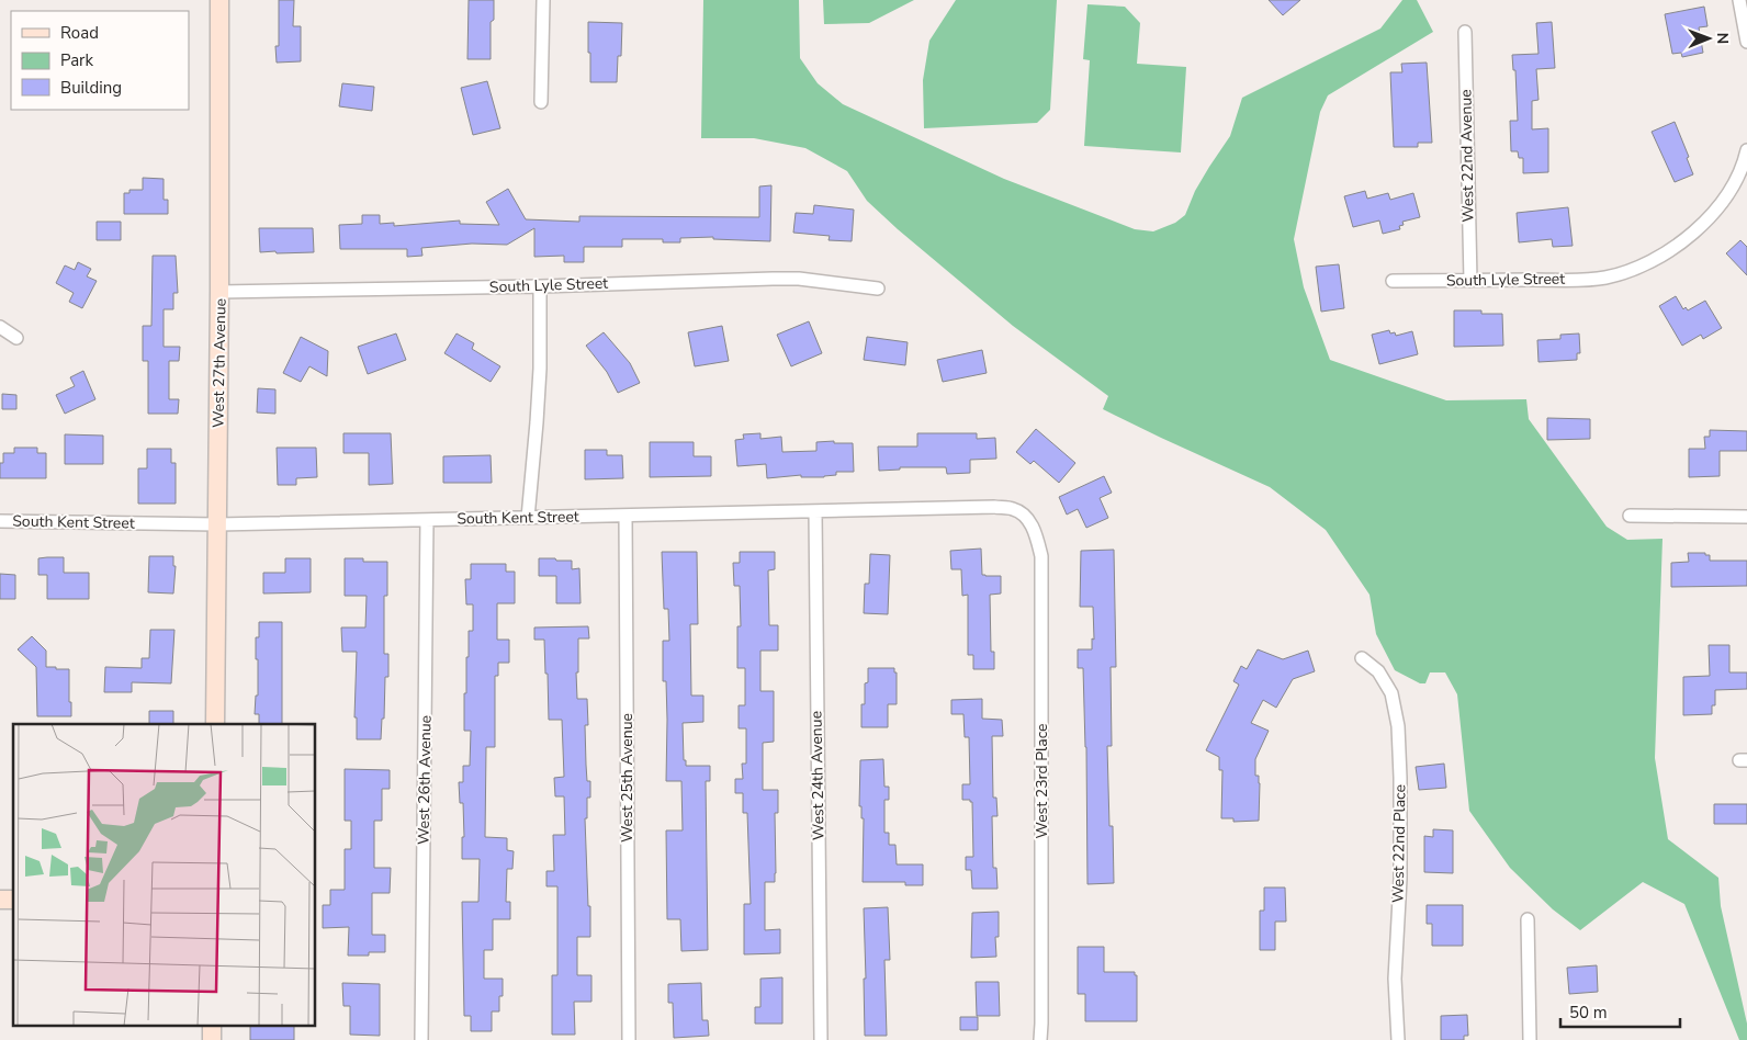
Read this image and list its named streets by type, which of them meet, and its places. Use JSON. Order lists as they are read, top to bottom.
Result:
{
  "streets": {
    "main road": ["West 27th Avenue"],
    "street": [
      "West 22nd Avenue",
      "South Lyle Street",
      "South Kent Street",
      "West 24th Avenue",
      "West 25th Avenue",
      "West 26th Avenue",
      "West 23rd Place",
      "West 22nd Place"
    ]
  },
  "crossings": [
    ["West 22nd Avenue", "South Lyle Street"],
    ["South Lyle Street", "West 27th Avenue"],
    ["West 27th Avenue", "South Kent Street"],
    ["South Kent Street", "West 24th Avenue"],
    ["South Kent Street", "West 25th Avenue"],
    ["South Kent Street", "West 26th Avenue"],
    ["South Kent Street", "West 23rd Place"]
  ],
  "legend": ["Road", "Park", "Building"],
  "scale_bar": "50 m",
  "north": "right"
}
